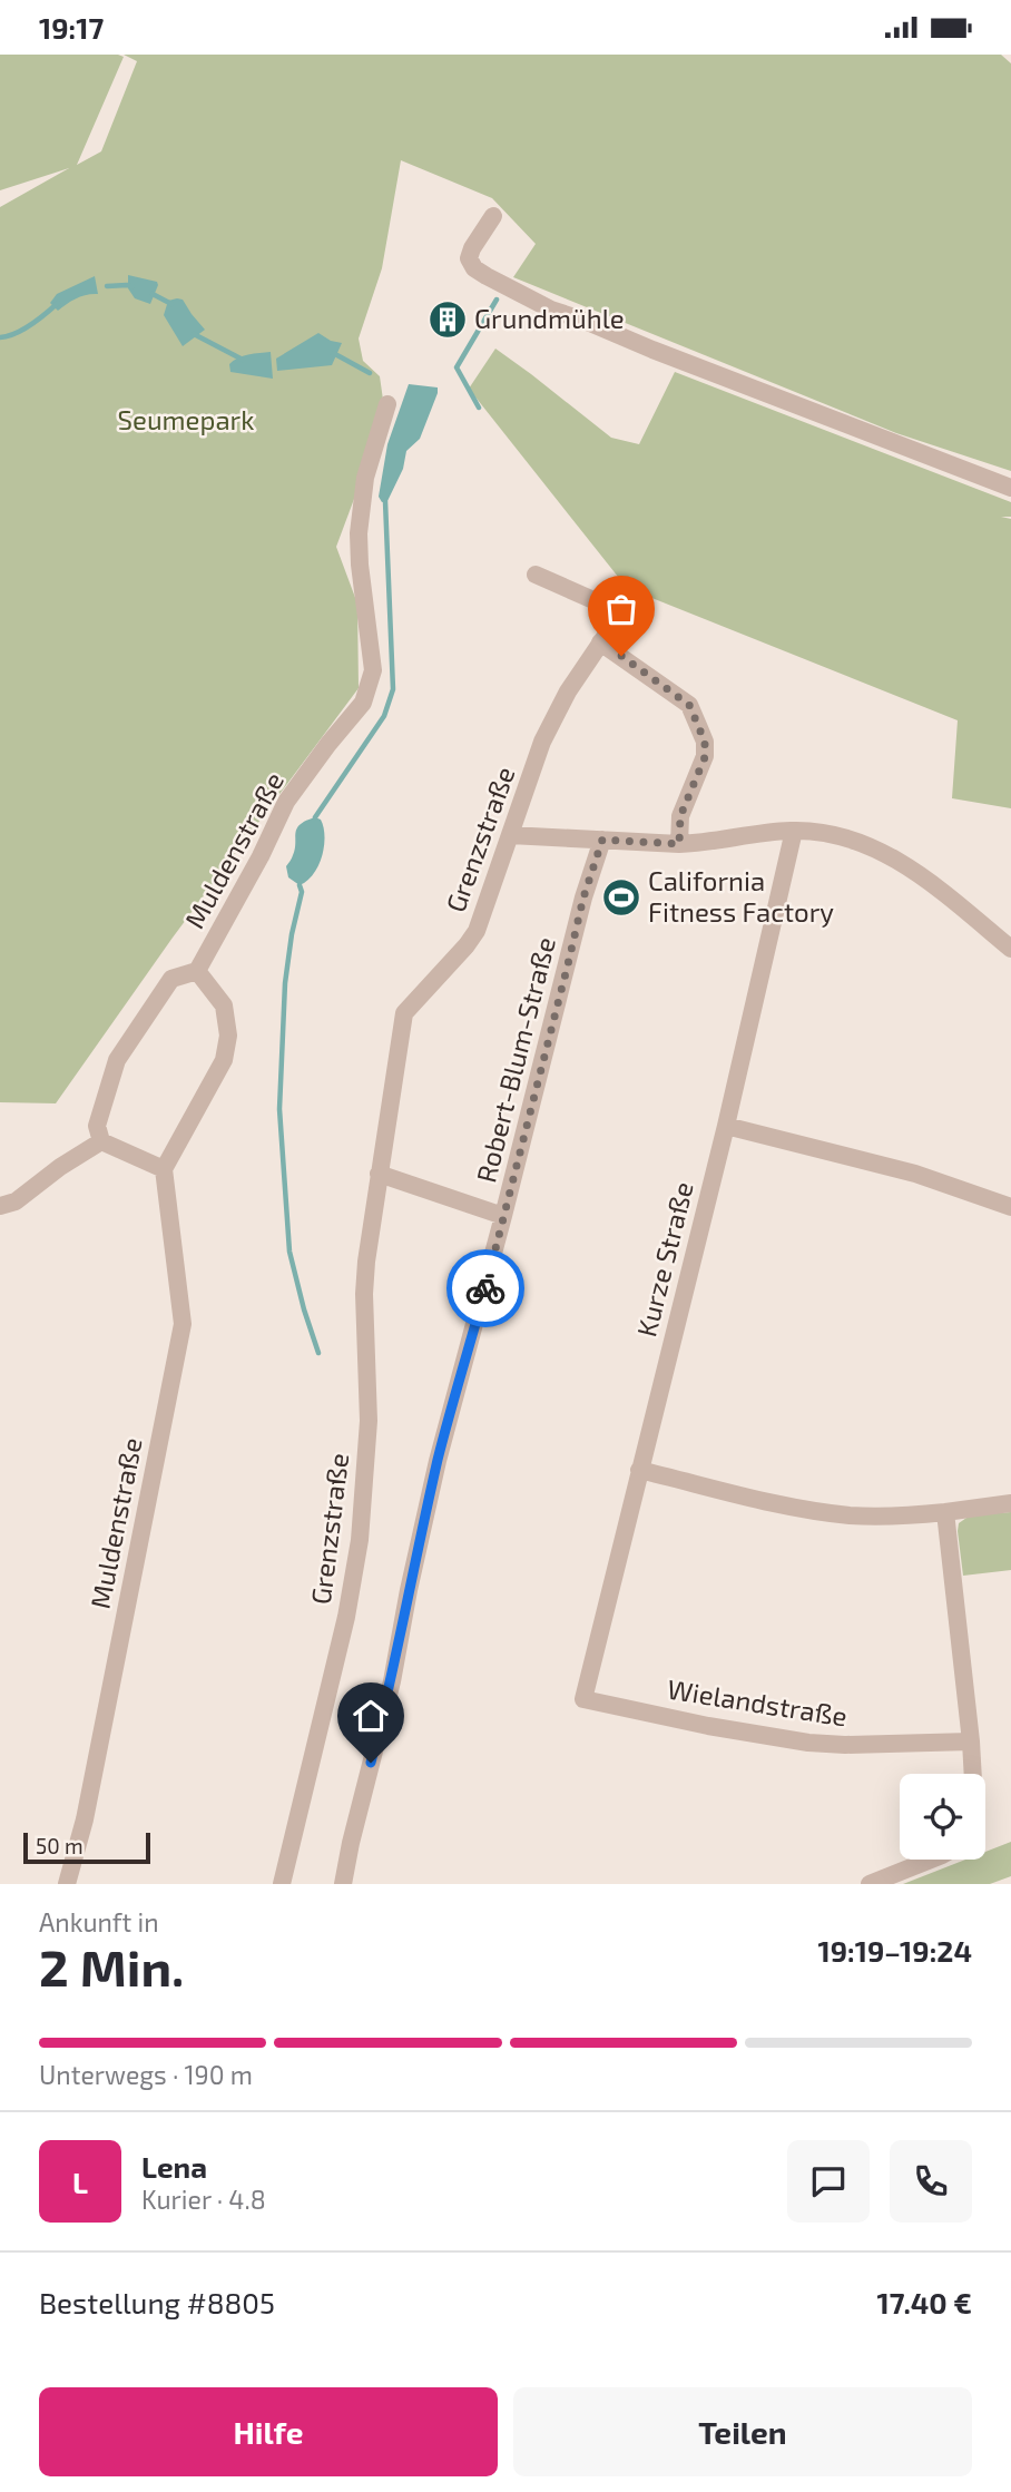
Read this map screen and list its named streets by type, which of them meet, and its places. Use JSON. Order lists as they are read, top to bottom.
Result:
{
  "streets": {
    "street": [
      "Grenzstraße",
      "Muldenstraße",
      "Robert-Blum-Straße",
      "Kurze Straße",
      "Wielandstraße"
    ]
  },
  "crossings": [
    ["Kurze Straße", "Wielandstraße"]
  ],
  "parks": ["Seumepark"],
  "places": {
    "building": ["Grundmühle"],
    "sports": ["California Fitness Factory"]
  },
  "scale_bar": "50 m",
  "page": {
    "status": "19:17",
    "scale": "50 m",
    "heading": ["2 Min.", "Ankunft in", "19:19–19:24"],
    "panel": [
      "Lena",
      "Kurier · 4.8",
      "Bestellung #8805",
      "17.40 €"
    ],
    "bar": "Unterwegs · 190 m",
    "round": "L",
    "buttons": ["Hilfe", "Teilen"]
  }
}
